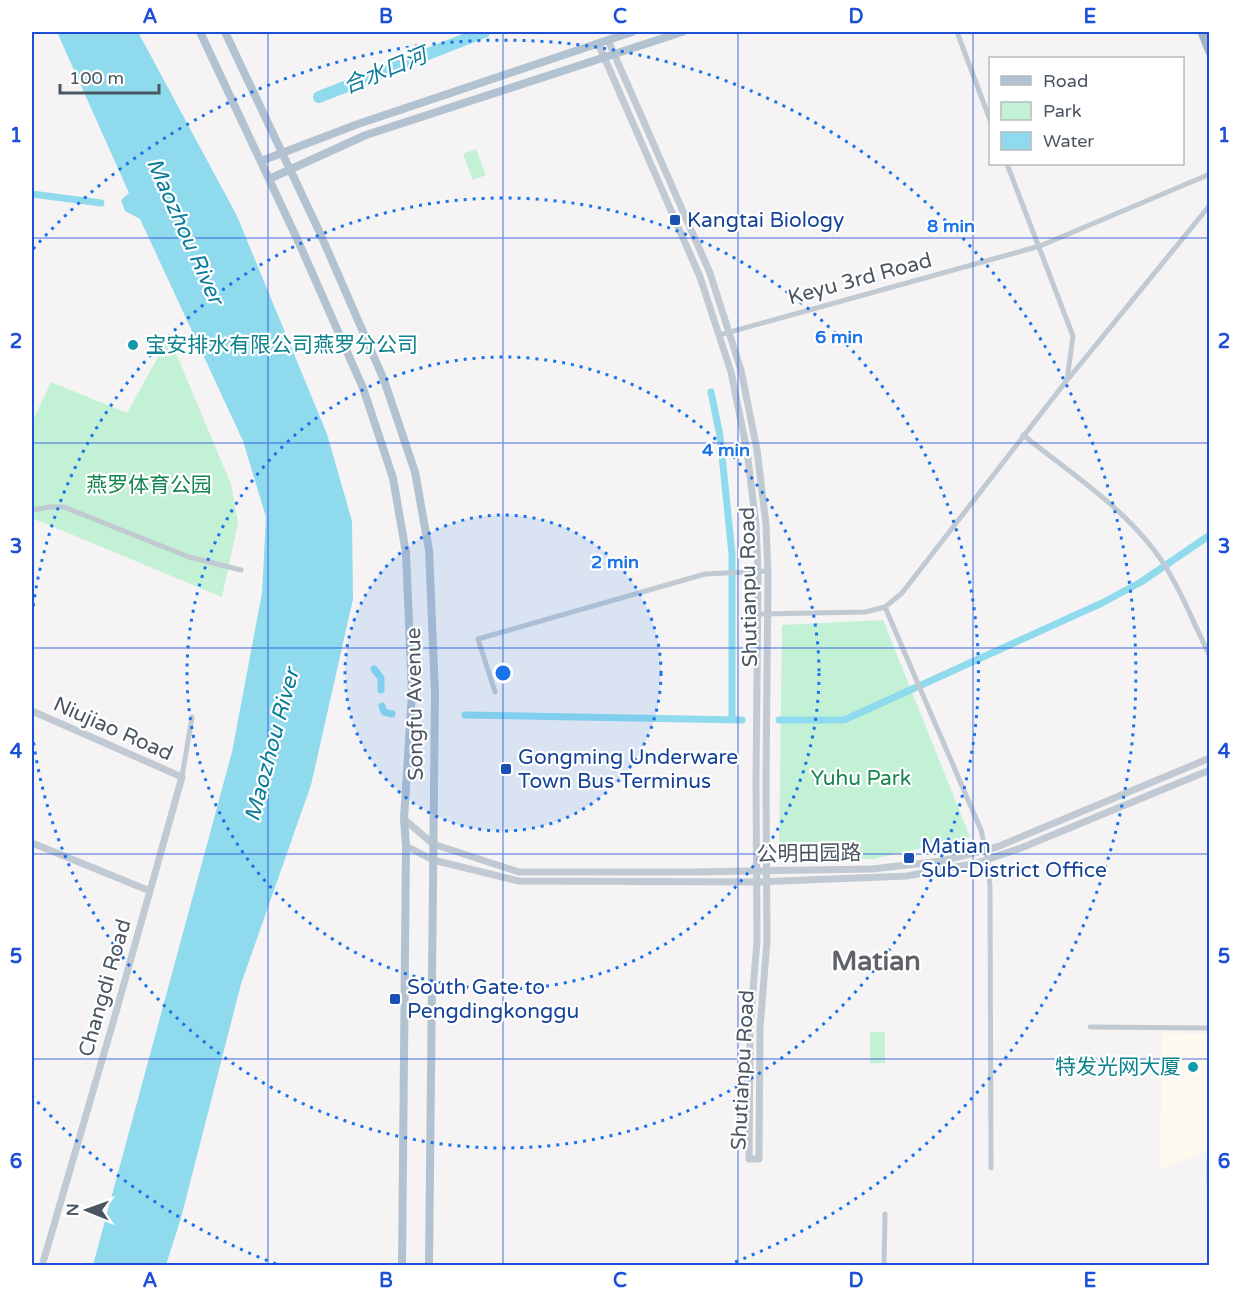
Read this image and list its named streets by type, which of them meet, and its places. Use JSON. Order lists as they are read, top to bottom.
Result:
{
  "streets": {
    "main road": ["Songfu Avenue"],
    "street": [
      "Keyu 3rd Road",
      "Shutianpu Road",
      "Niujiao Road",
      "公明田园路",
      "Changdi Road"
    ]
  },
  "crossings": [
    ["Keyu 3rd Road", "Shutianpu Road"],
    ["Shutianpu Road", "公明田园路"],
    ["Songfu Avenue", "公明田园路"],
    ["Niujiao Road", "Changdi Road"]
  ],
  "districts": ["Matian"],
  "water": ["合水口河", "Maozhou River"],
  "parks": ["燕罗体育公园", "Yuhu Park"],
  "places": {
    "transit": [
      "Kangtai Biology",
      "Gongming Underware Town Bus Terminus",
      "Matian Sub-District Office",
      "South Gate to Pengdingkonggu"
    ],
    "other": ["宝安排水有限公司燕罗分公司", "特发光网大厦"]
  },
  "legend": ["Road", "Park", "Water"],
  "scale_bar": "100 m",
  "north": "left",
  "grid": {
    "columns": [
      "A",
      "B",
      "C",
      "D",
      "E"
    ],
    "rows": [
      "1",
      "2",
      "3",
      "4",
      "5",
      "6"
    ]
  },
  "rings": [
    "8 min",
    "6 min",
    "4 min",
    "2 min"
  ]
}
